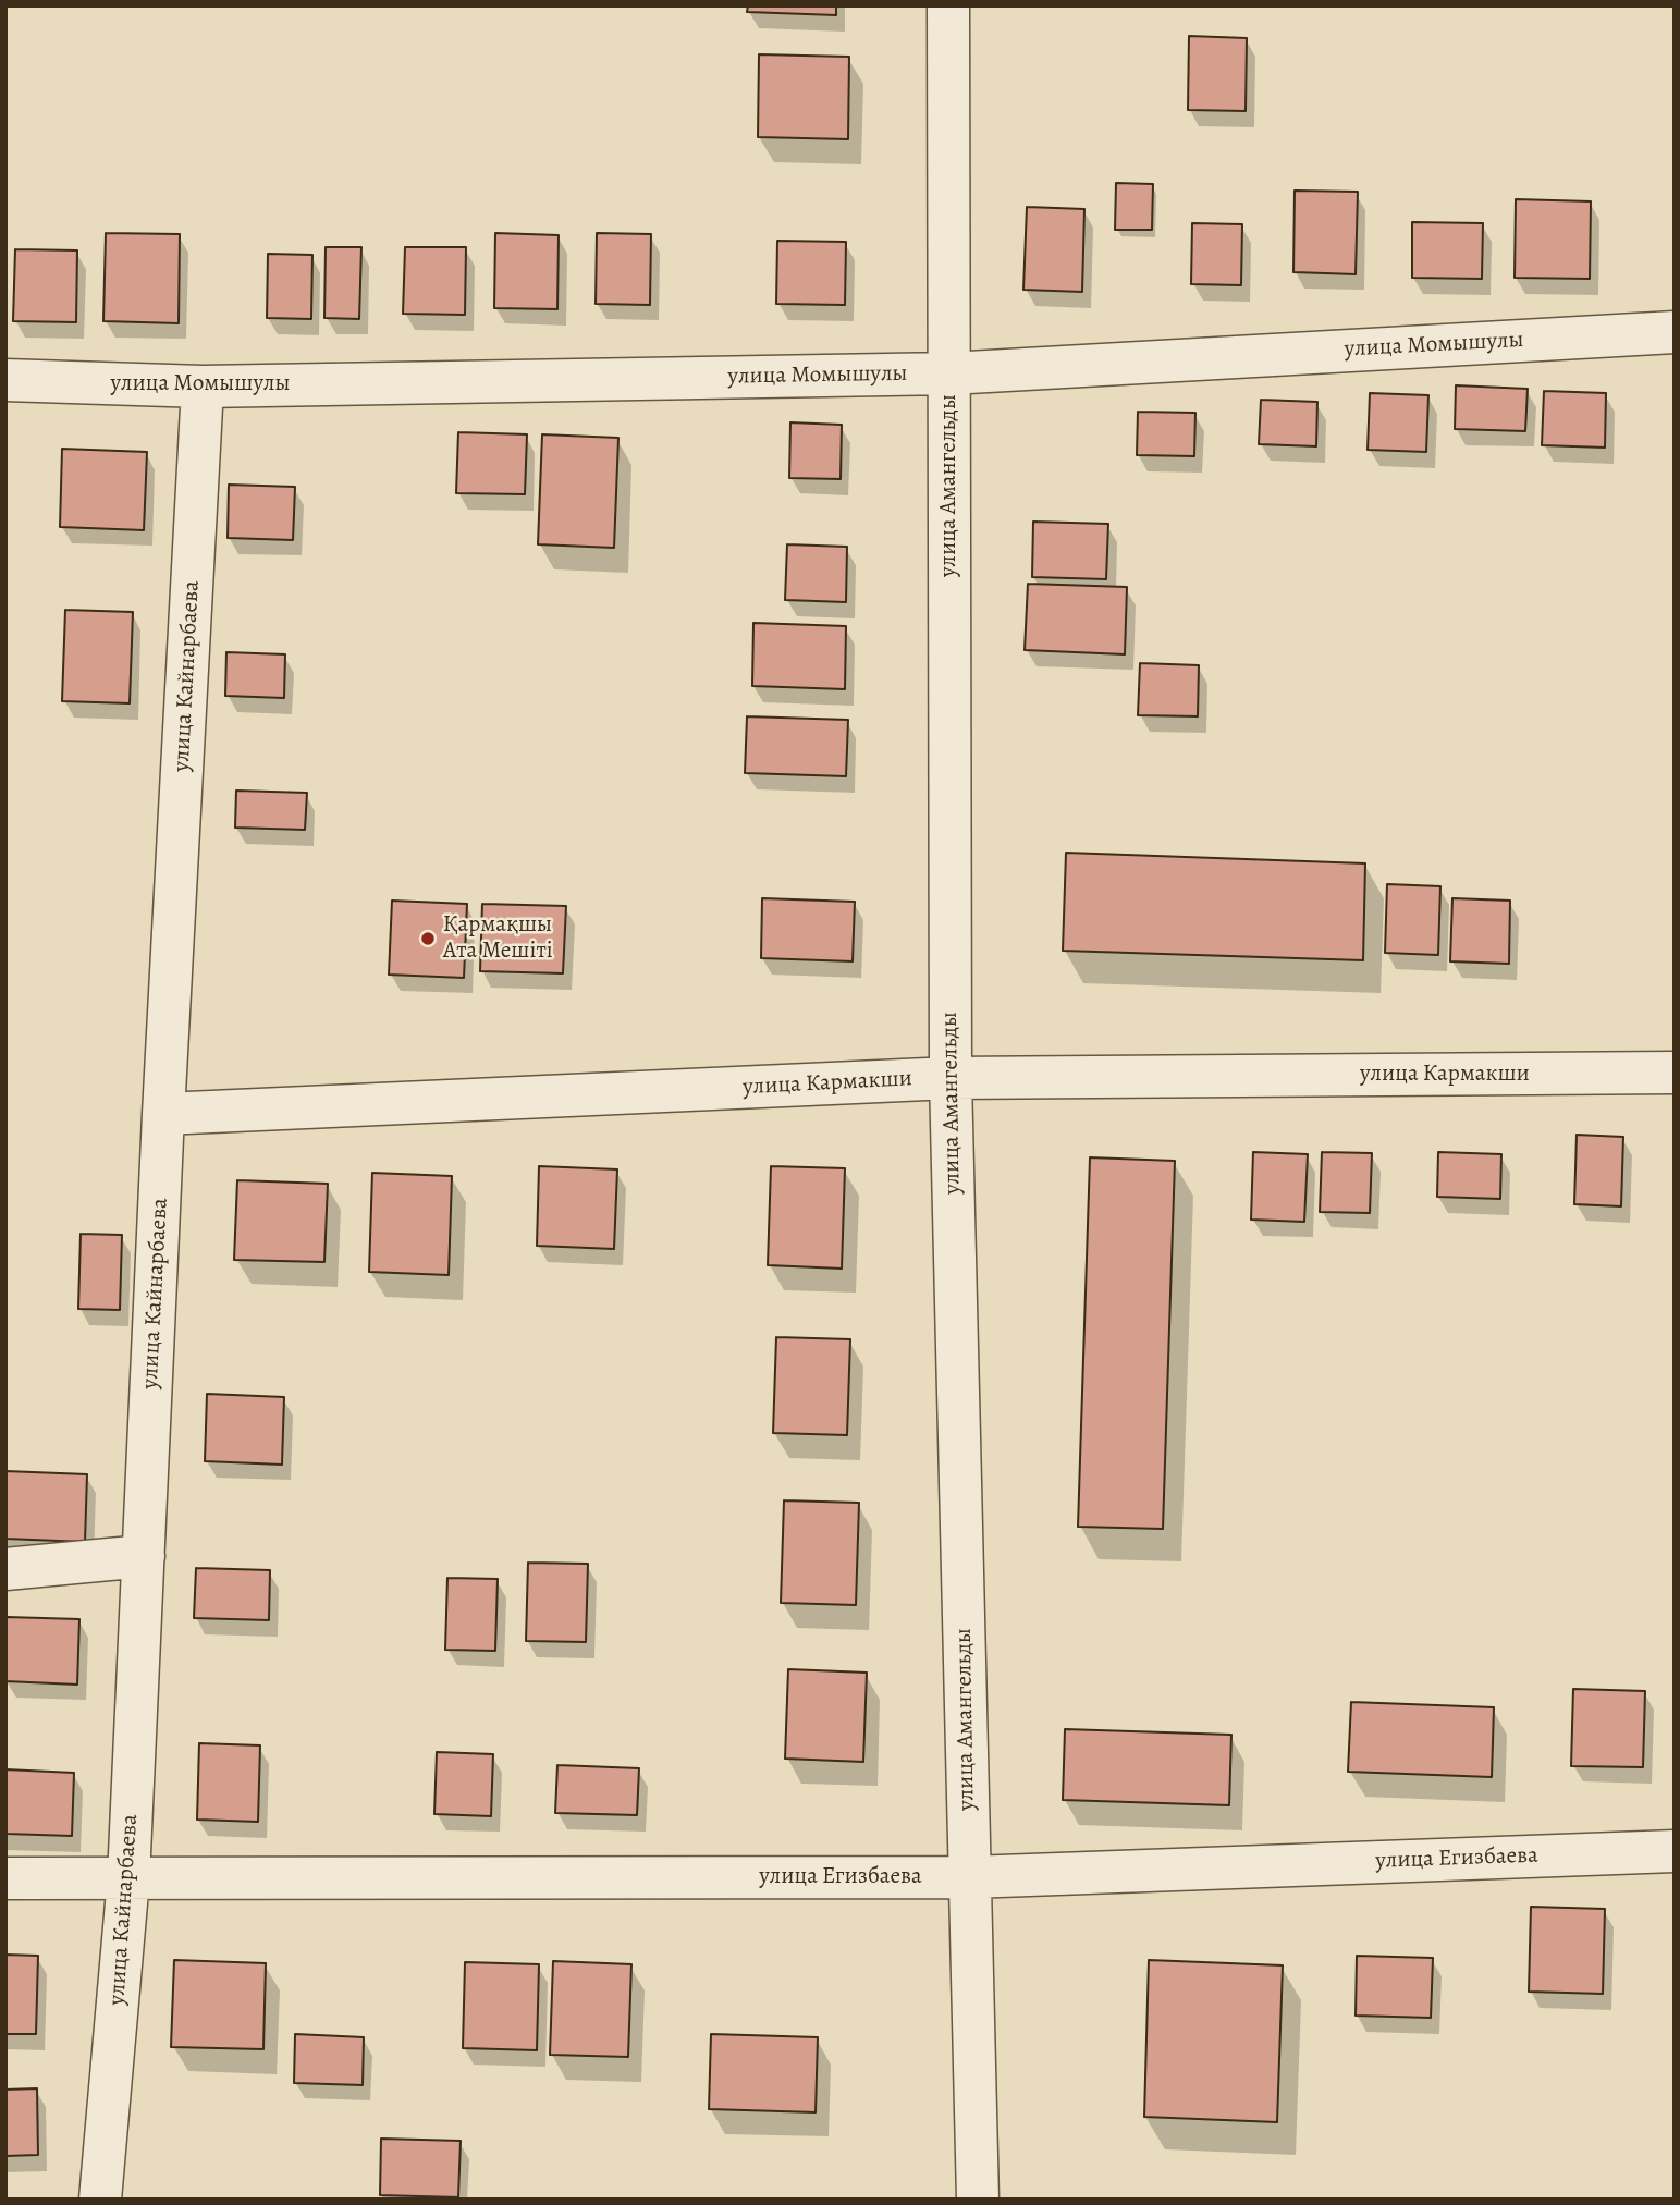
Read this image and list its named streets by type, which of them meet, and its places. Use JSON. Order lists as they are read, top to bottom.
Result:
{
  "streets": {
    "street": [
      "улица Момышулы",
      "улица Амангельды",
      "улица Кайнарбаева",
      "улица Кармакши",
      "улица Егизбаева"
    ]
  },
  "crossings": [
    ["улица Момышулы", "улица Амангельды"],
    ["улица Момышулы", "улица Кайнарбаева"],
    ["улица Амангельды", "улица Кармакши"],
    ["улица Амангельды", "улица Егизбаева"],
    ["улица Кайнарбаева", "улица Кармакши"],
    ["улица Кайнарбаева", "улица Егизбаева"]
  ],
  "places": ["Қармақшы Ата Мешіті"]
}
